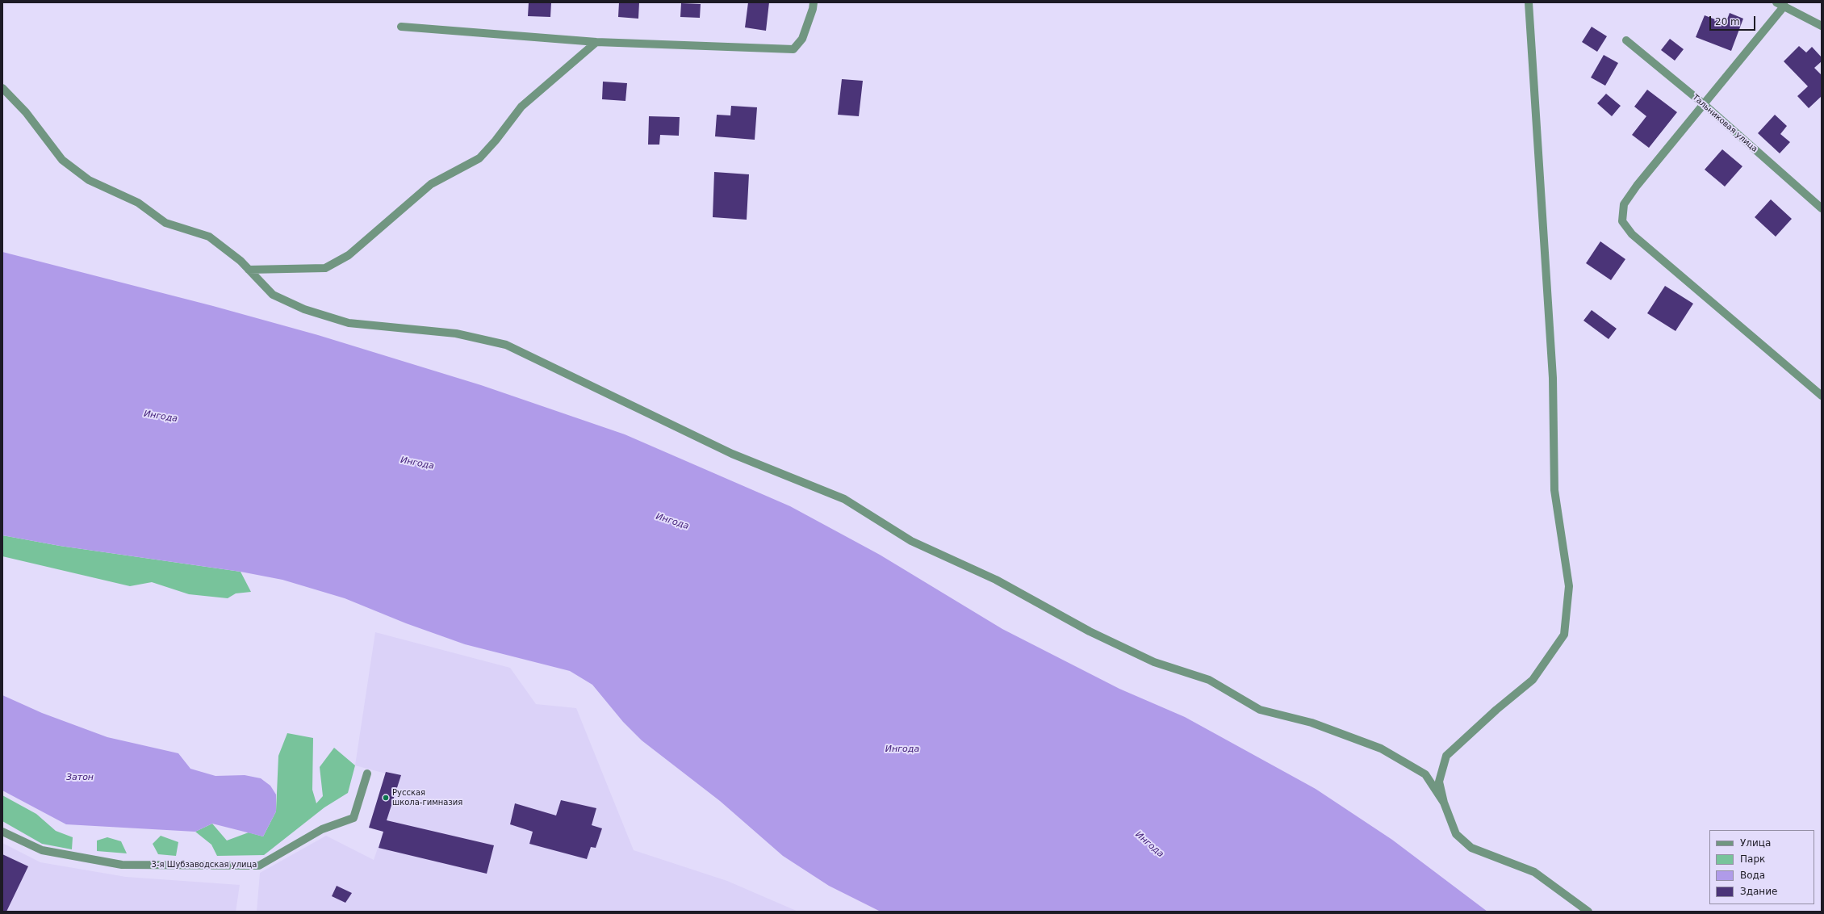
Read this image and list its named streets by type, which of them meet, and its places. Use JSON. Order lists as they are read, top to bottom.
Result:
{
  "streets": {
    "street": ["Тальниковая улица", "3-я Шубзаводская улица"]
  },
  "water": ["Ингода", "Затон"],
  "places": ["Русская школа-гимназия"],
  "legend": [
    "Улица",
    "Парк",
    "Вода",
    "Здание"
  ],
  "scale_bar": "20 m"
}
